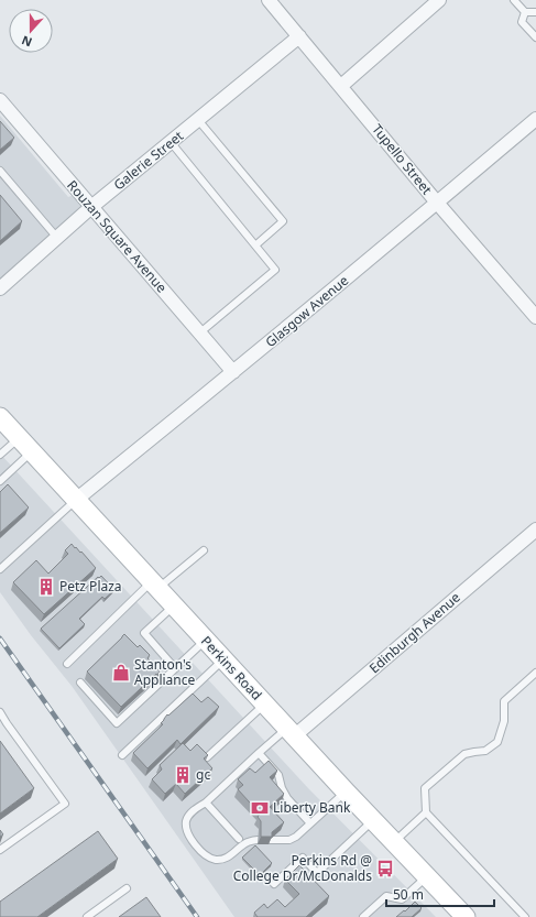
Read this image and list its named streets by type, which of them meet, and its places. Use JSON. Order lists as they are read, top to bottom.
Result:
{
  "streets": {
    "main road": ["Perkins Road"],
    "street": [
      "Tupello Street",
      "Galerie Street",
      "Rouzan Square Avenue",
      "Glasgow Avenue",
      "Edinburgh Avenue"
    ]
  },
  "crossings": [
    ["Tupello Street", "Galerie Street"],
    ["Tupello Street", "Glasgow Avenue"],
    ["Galerie Street", "Rouzan Square Avenue"],
    ["Rouzan Square Avenue", "Glasgow Avenue"],
    ["Glasgow Avenue", "Perkins Road"],
    ["Edinburgh Avenue", "Perkins Road"]
  ],
  "places": {
    "building": ["Petz Plaza", "gc"],
    "shop": ["Stanton's Appliance"],
    "bank": ["Liberty Bank"],
    "bus stop": ["Perkins Rd @ College Dr/McDonalds"]
  },
  "scale_bar": "50 m",
  "north": "bottom"
}
